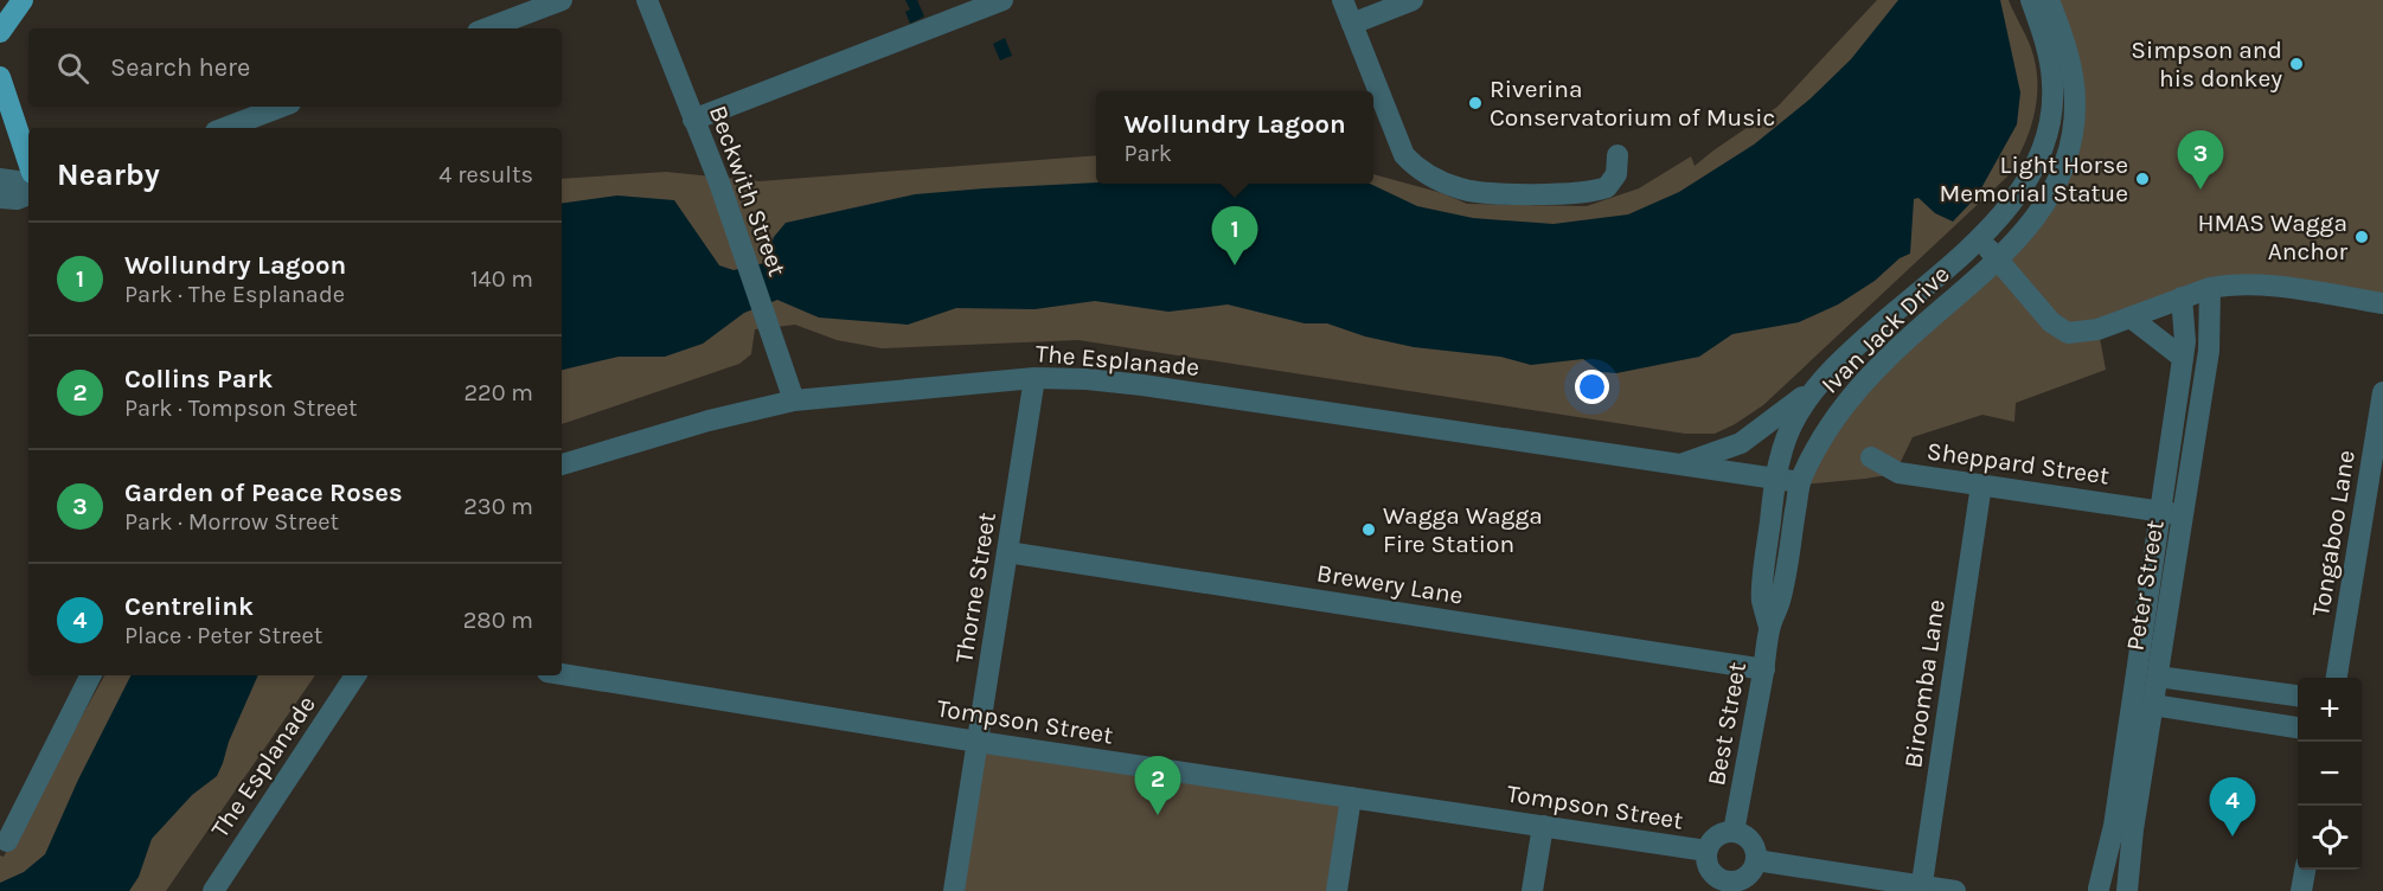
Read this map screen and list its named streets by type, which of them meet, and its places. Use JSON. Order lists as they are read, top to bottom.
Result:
{
  "streets": {
    "street": [
      "Beckwith Street",
      "Ivan Jack Drive",
      "The Esplanade",
      "Sheppard Street",
      "Tongaboo Lane",
      "Brewery Lane",
      "Peter Street",
      "Thorne Street",
      "Biroomba Lane",
      "Tompson Street",
      "Best Street"
    ]
  },
  "crossings": [
    ["Beckwith Street", "The Esplanade"],
    ["Ivan Jack Drive", "The Esplanade"],
    ["Ivan Jack Drive", "Best Street"],
    ["The Esplanade", "Thorne Street"],
    ["Sheppard Street", "Peter Street"],
    ["Sheppard Street", "Biroomba Lane"],
    ["Brewery Lane", "Thorne Street"],
    ["Brewery Lane", "Best Street"],
    ["Thorne Street", "Tompson Street"],
    ["Tompson Street", "Best Street"]
  ],
  "places": [
    "Simpson and his donkey",
    "Riverina Conservatorium of Music",
    "Light Horse Memorial Statue",
    "HMAS Wagga Anchor",
    "Wagga Wagga Fire Station"
  ],
  "page": {
    "search": "Search here",
    "popup": ["Wollundry Lagoon", "Park"],
    "heading": ["Nearby", "4 results"],
    "pins": [
      "3",
      "1",
      "2",
      "4"
    ],
    "list": [
      {
        "mark": "1",
        "name": "Wollundry Lagoon",
        "note": "Park · The Esplanade",
        "value": "140 m"
      },
      {
        "mark": "2",
        "name": "Collins Park",
        "note": "Park · Tompson Street",
        "value": "220 m"
      },
      {
        "mark": "3",
        "name": "Garden of Peace Roses",
        "note": "Park · Morrow Street",
        "value": "230 m"
      },
      {
        "mark": "4",
        "name": "Centrelink",
        "note": "Place · Peter Street",
        "value": "280 m"
      }
    ],
    "map_buttons": ["+", "−"]
  }
}
